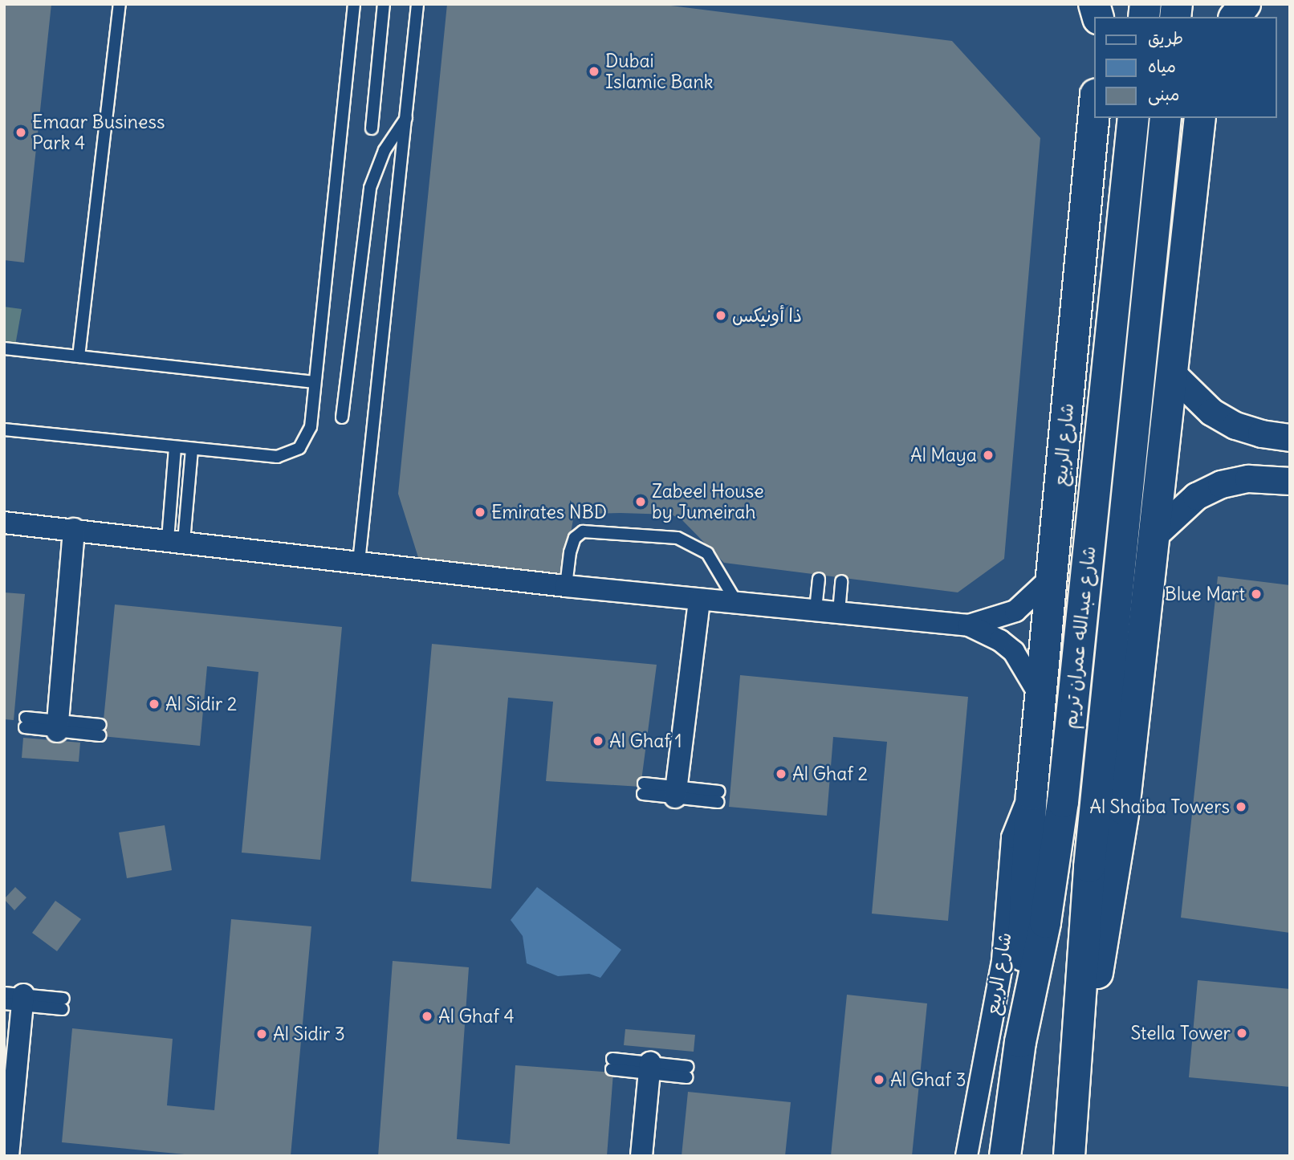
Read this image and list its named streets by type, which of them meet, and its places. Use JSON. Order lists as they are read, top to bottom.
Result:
{
  "streets": {
    "main road": ["شارع الربيع", "شارع عبدالله عمران تريم"]
  },
  "crossings": [
    ["شارع الربيع", "شارع عبدالله عمران تريم"]
  ],
  "places": [
    "Dubai Islamic Bank",
    "Emaar Business Park 4",
    "ذا أونيكس",
    "Al Maya",
    "Zabeel House by Jumeirah",
    "Emirates NBD",
    "Blue Mart",
    "Al Sidir 2",
    "Al Ghaf 1",
    "Al Ghaf 2",
    "Al Shaiba Towers",
    "Al Ghaf 4",
    "Stella Tower",
    "Al Sidir 3",
    "Al Ghaf 3"
  ],
  "legend": ["طريق", "مياه", "مبنى"]
}
